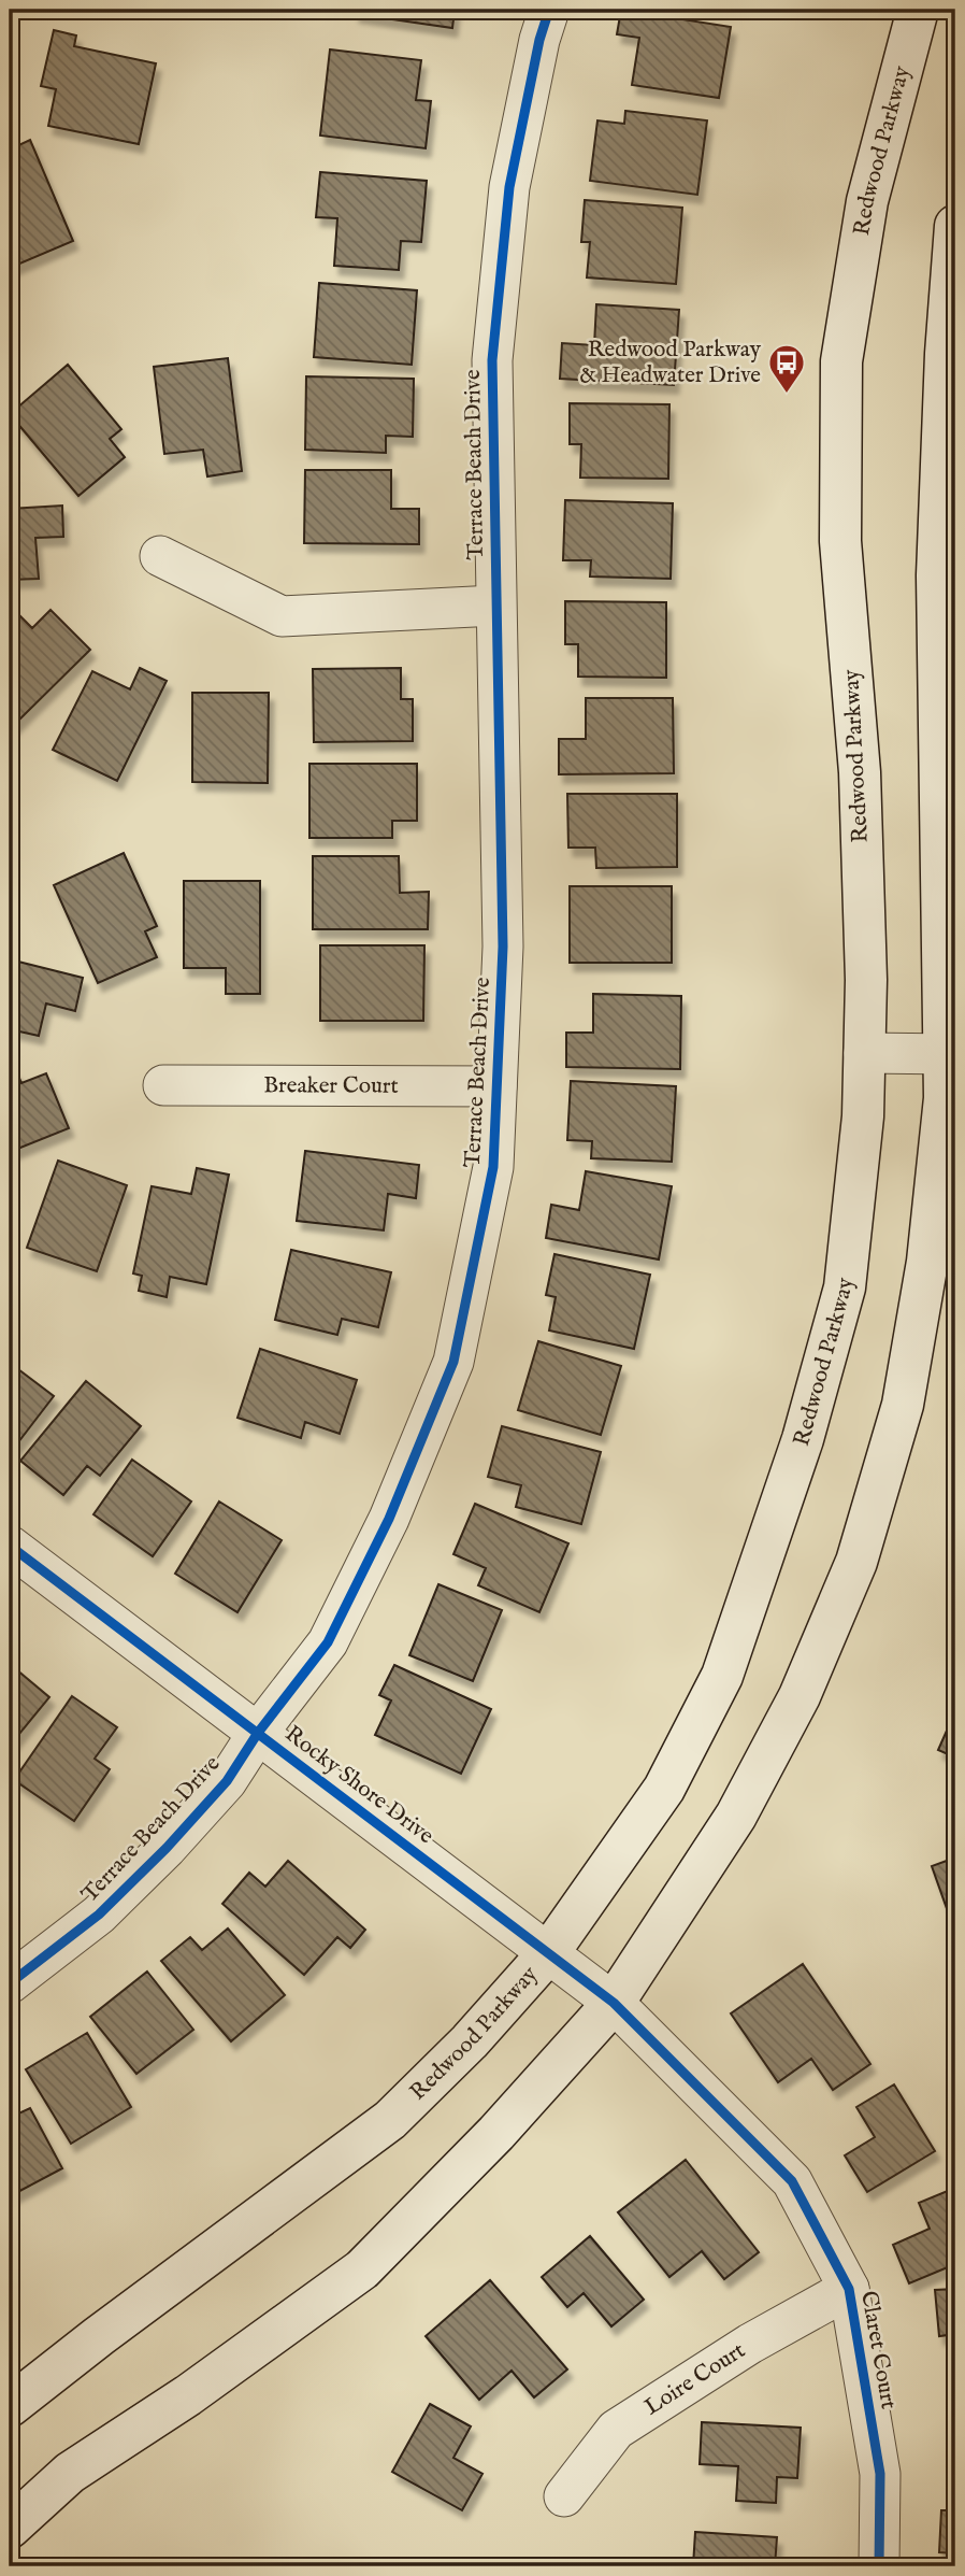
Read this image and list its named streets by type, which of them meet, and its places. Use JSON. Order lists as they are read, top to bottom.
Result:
{
  "streets": {
    "main road": ["Redwood Parkway"],
    "street": [
      "Terrace Beach Drive",
      "Breaker Court",
      "Rocky Shore Drive",
      "Claret Court",
      "Loire Court"
    ]
  },
  "crossings": [
    ["Redwood Parkway", "Rocky Shore Drive"],
    ["Terrace Beach Drive", "Breaker Court"],
    ["Terrace Beach Drive", "Rocky Shore Drive"],
    ["Rocky Shore Drive", "Claret Court"],
    ["Claret Court", "Loire Court"]
  ],
  "places": {
    "bus stop": ["Redwood Parkway & Headwater Drive"]
  }
}
